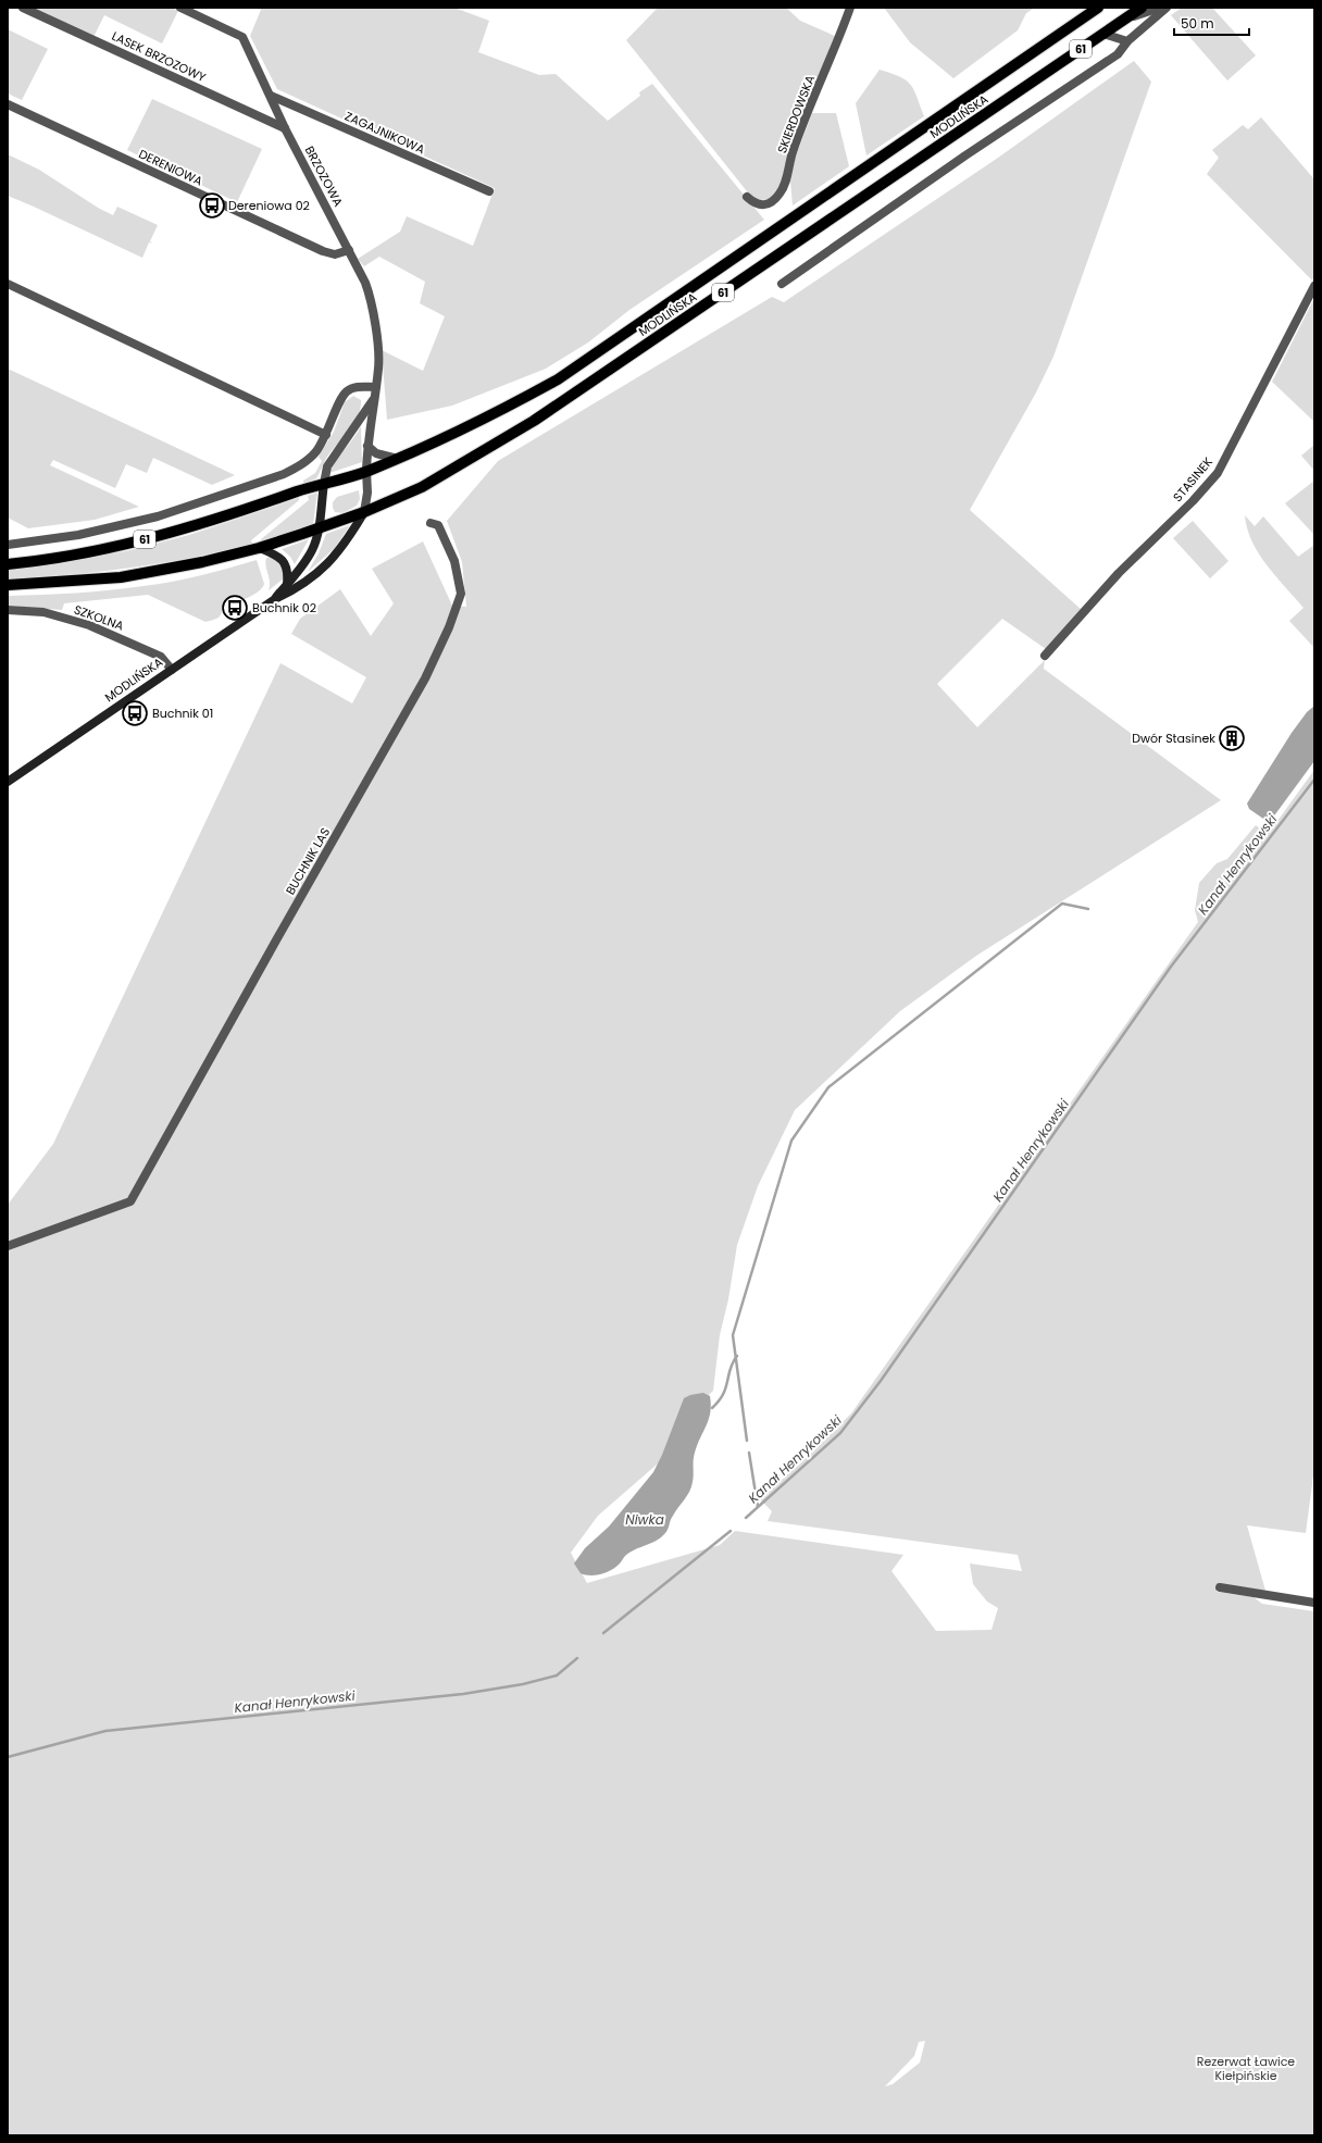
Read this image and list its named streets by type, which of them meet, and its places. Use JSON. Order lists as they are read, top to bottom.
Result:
{
  "streets": {
    "main road": ["61", "MODLIŃSKA"],
    "street": [
      "LASEK BRZOZOWY",
      "SKIERDOWSKA",
      "ZAGAJNIKOWA",
      "DERENIOWA",
      "BRZOZOWA",
      "STASINEK",
      "SZKOLNA",
      "BUCHNIK LAS"
    ]
  },
  "crossings": [
    ["61", "MODLIŃSKA"],
    ["61", "BRZOZOWA"],
    ["LASEK BRZOZOWY", "BRZOZOWA"],
    ["MODLIŃSKA", "BRZOZOWA"],
    ["MODLIŃSKA", "SZKOLNA"],
    ["ZAGAJNIKOWA", "BRZOZOWA"],
    ["DERENIOWA", "BRZOZOWA"]
  ],
  "water": ["Kanał Henrykowski", "Niwka"],
  "parks": ["Rezerwat Ławice Kiełpińskie"],
  "places": {
    "bus stop": ["Dereniowa 02", "Buchnik 02", "Buchnik 01"],
    "building": ["Dwór Stasinek"]
  },
  "scale_bar": "50 m"
}
